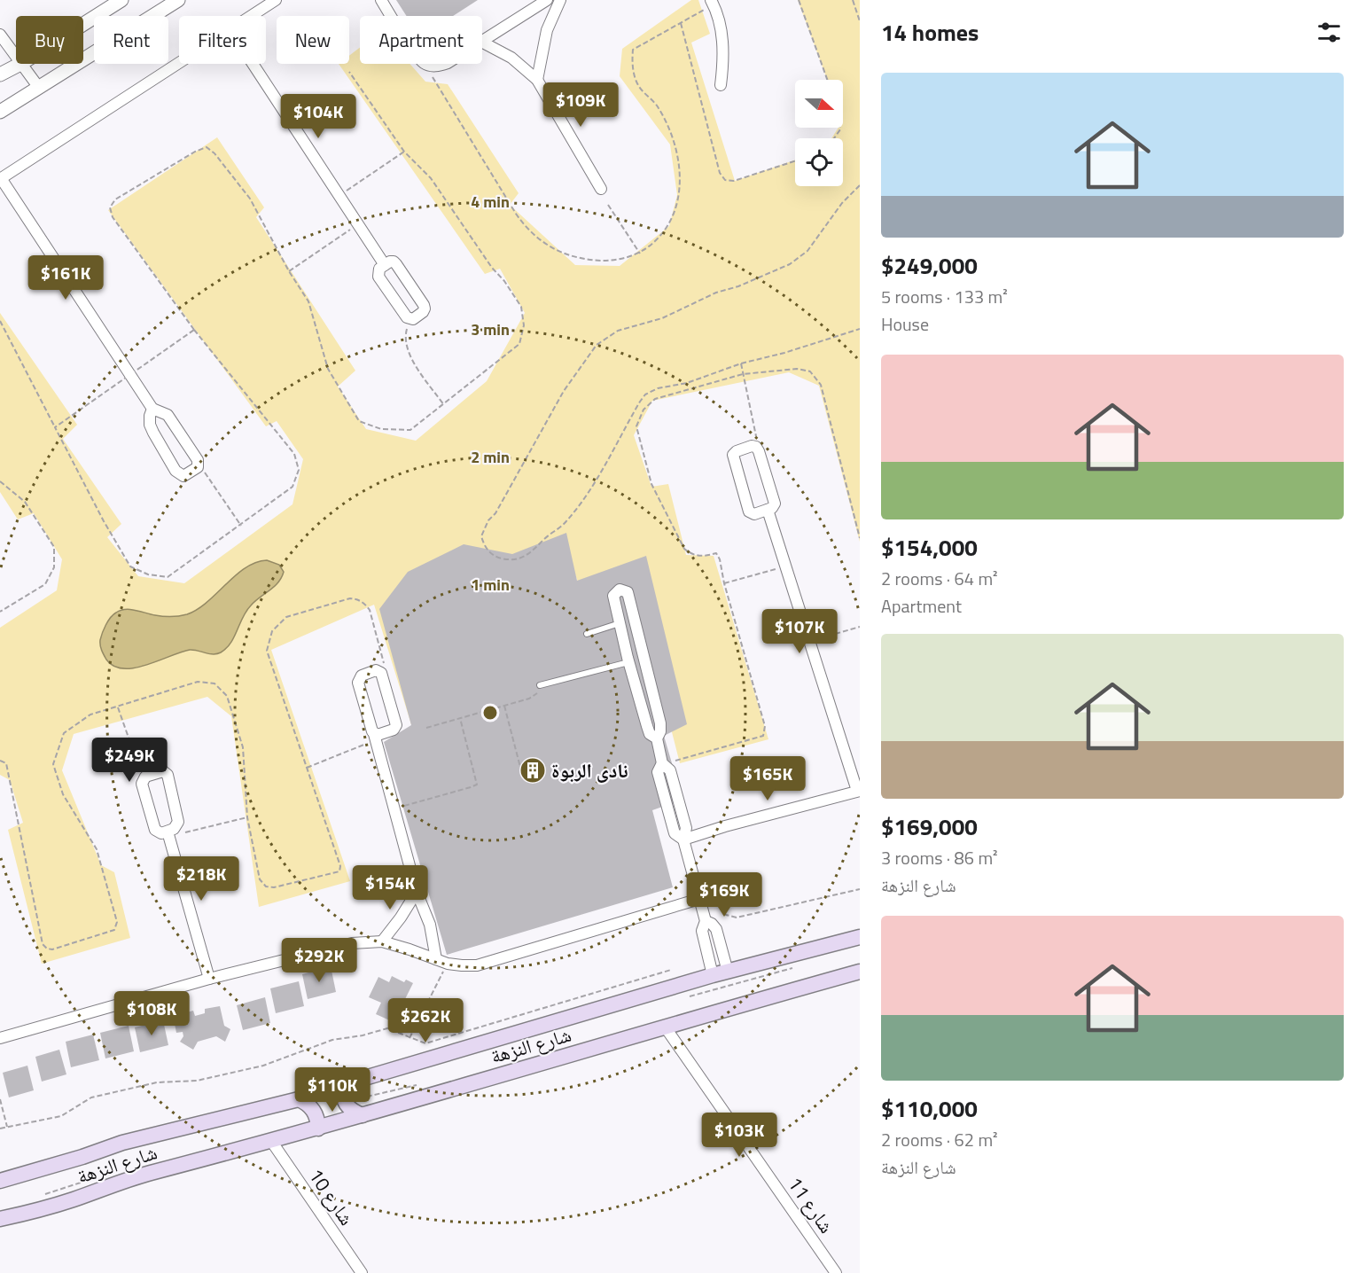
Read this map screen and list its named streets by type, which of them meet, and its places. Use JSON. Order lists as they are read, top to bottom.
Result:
{
  "streets": {
    "main road": ["شارع النزهة"],
    "street": ["شارع 10", "شارع 11"]
  },
  "crossings": [
    ["شارع النزهة", "شارع 10"],
    ["شارع النزهة", "شارع 11"]
  ],
  "places": {
    "building": ["نادى الربوة"]
  },
  "north": "right",
  "page": {
    "heading": "14 homes",
    "chip": [
      "Buy",
      "Rent",
      "Filters",
      "New",
      "Apartment"
    ],
    "list": [
      {
        "name": "$249,000",
        "note": "5 rooms · 133 m² · House"
      },
      {
        "name": "$154,000",
        "note": "2 rooms · 64 m² · Apartment"
      },
      {
        "name": "$169,000",
        "note": "3 rooms · 86 m² · شارع النزهة"
      },
      {
        "name": "$110,000",
        "note": "2 rooms · 62 m² · شارع النزهة"
      }
    ],
    "price": [
      "$109K",
      "$104K",
      "$161K",
      "$107K",
      "$249K",
      "$165K",
      "$218K",
      "$154K",
      "$169K",
      "$292K",
      "$108K",
      "$262K",
      "$110K",
      "$103K"
    ]
  },
  "rings": [
    "4 min",
    "3 min",
    "2 min",
    "1 min"
  ]
}
